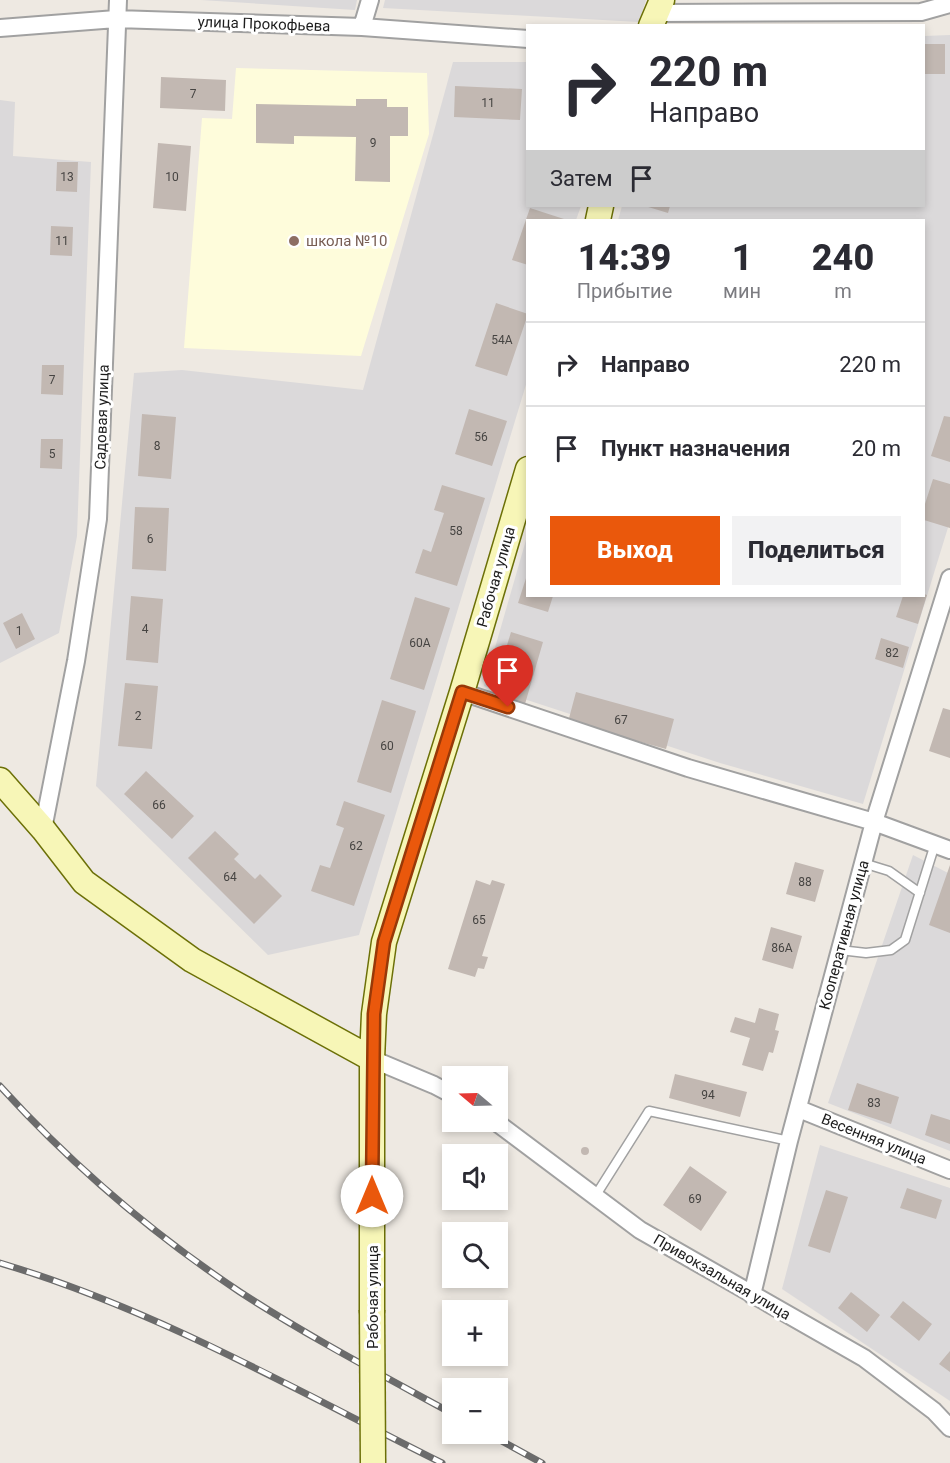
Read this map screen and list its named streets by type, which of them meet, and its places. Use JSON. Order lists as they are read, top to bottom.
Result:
{
  "streets": {
    "street": [
      "улица Прокофьева",
      "Садовая улица",
      "Рабочая улица",
      "Кооперативная улица",
      "Весенняя улица",
      "Привокзальная улица"
    ]
  },
  "crossings": [
    ["улица Прокофьева", "Садовая улица"],
    ["Кооперативная улица", "Весенняя улица"],
    ["Кооперативная улица", "Привокзальная улица"]
  ],
  "places": ["школа №10"],
  "house_numbers": [
    "7",
    "11",
    "9",
    "13",
    "10",
    "11",
    "54А",
    "7",
    "56",
    "8",
    "5",
    "58",
    "6",
    "4",
    "1",
    "60А",
    "82",
    "2",
    "67",
    "60",
    "66",
    "62",
    "64",
    "88",
    "65",
    "86А",
    "94",
    "83",
    "69"
  ],
  "north": "left",
  "page": {
    "turn": ["220 m", "Направо"],
    "then": "Затем",
    "eta": [
      "14:39",
      "Прибытие",
      "1",
      "мин",
      "240",
      "m"
    ],
    "list": [
      {
        "name": "Направо",
        "value": "220 m"
      },
      {
        "name": "Пункт назначения",
        "value": "20 m"
      }
    ],
    "buttons": ["Выход", "Поделиться"],
    "map_buttons": ["+", "−"]
  }
}
